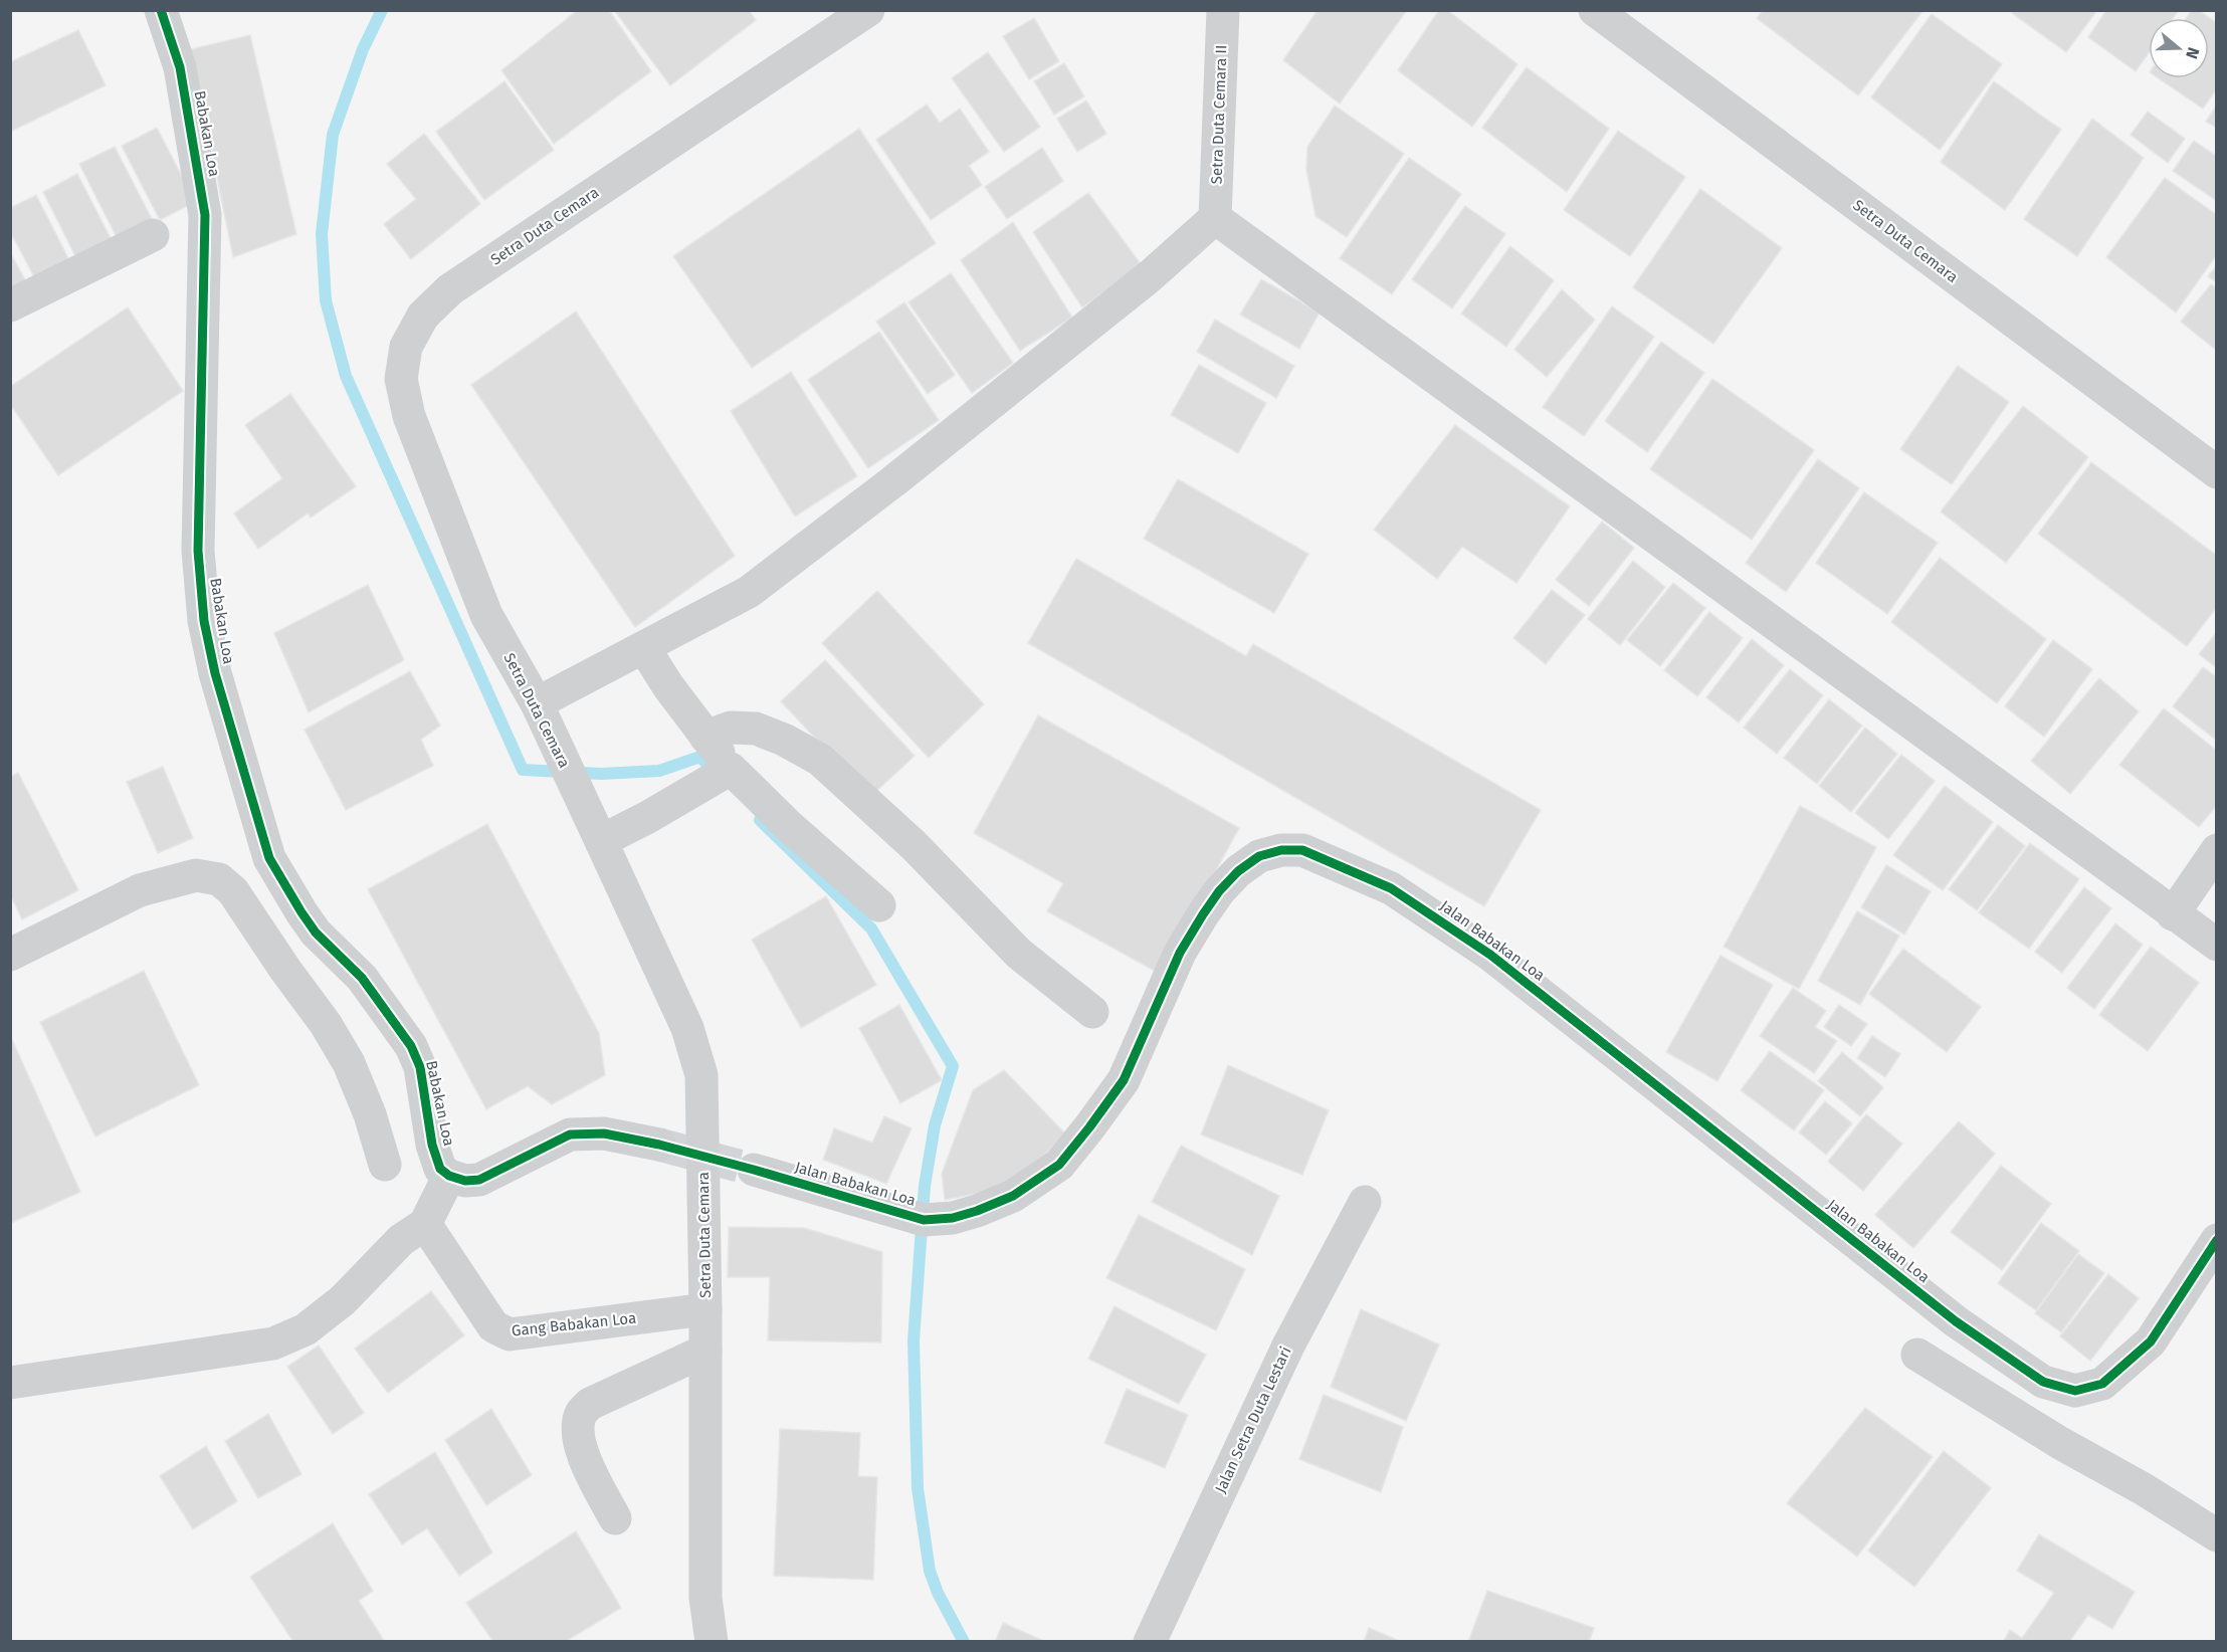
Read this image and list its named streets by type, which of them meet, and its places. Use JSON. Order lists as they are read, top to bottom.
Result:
{
  "streets": {
    "street": [
      "Setra Duta Cemara II",
      "Babakan Loa",
      "Setra Duta Cemara",
      "Jalan Babakan Loa",
      "Gang Babakan Loa",
      "Jalan Setra Duta Lestari"
    ]
  },
  "crossings": [
    ["Setra Duta Cemara", "Gang Babakan Loa"]
  ],
  "north": "right"
}
